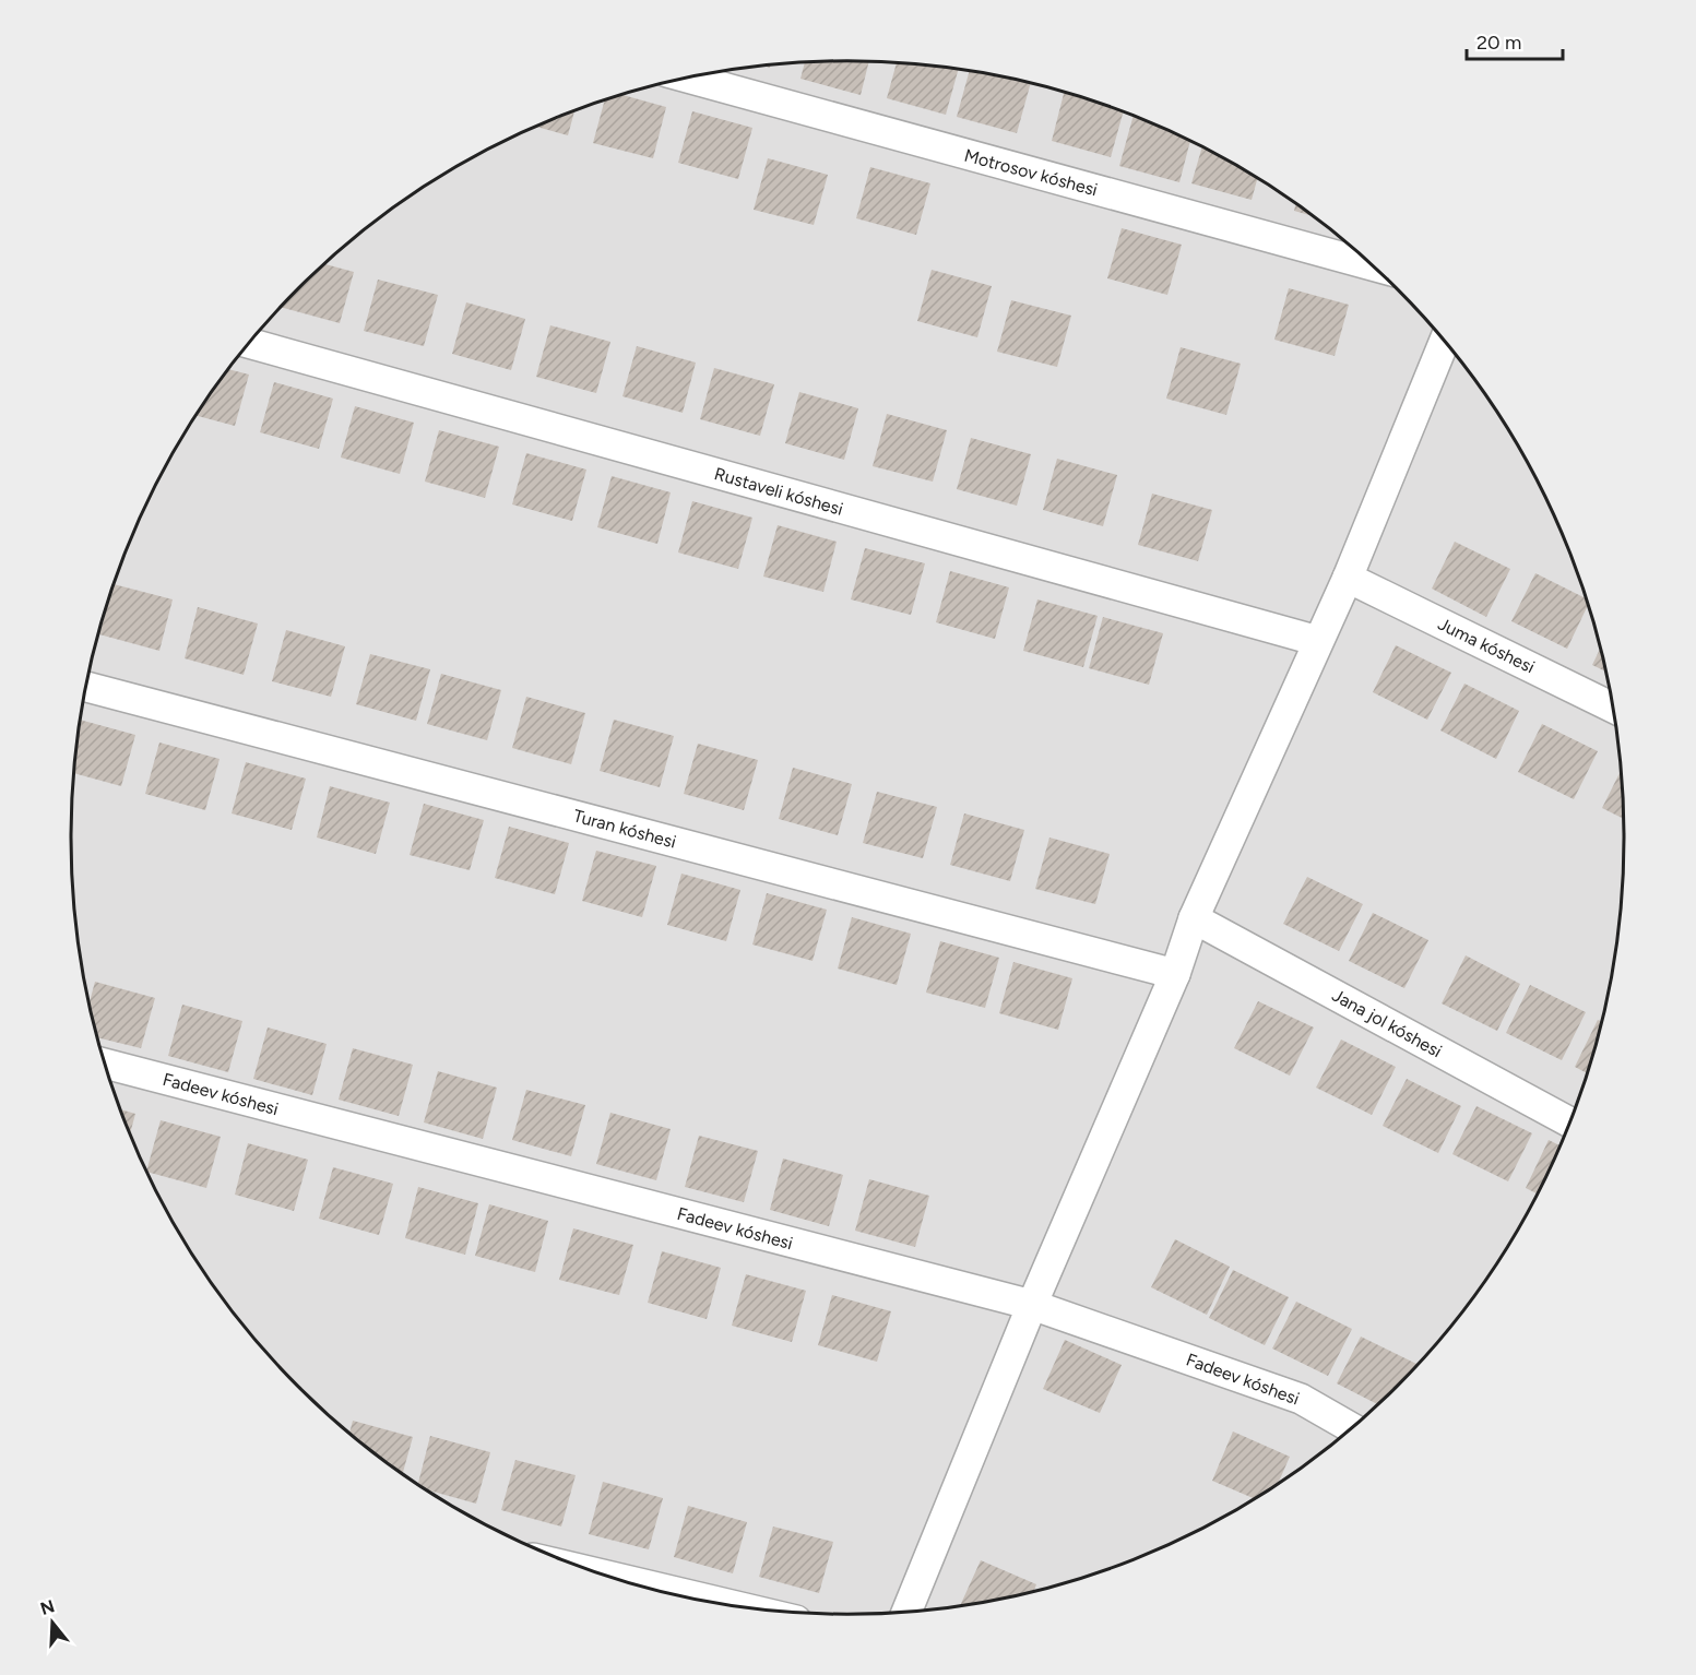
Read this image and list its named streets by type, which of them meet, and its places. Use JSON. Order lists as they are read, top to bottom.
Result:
{
  "streets": {
    "street": [
      "Motrosov kóshesi",
      "Rustaveli kóshesi",
      "Juma kóshesi",
      "Turan kóshesi",
      "Jana jol kóshesi",
      "Fadeev kóshesi"
    ]
  },
  "scale_bar": "20 m",
  "north": "top"
}
